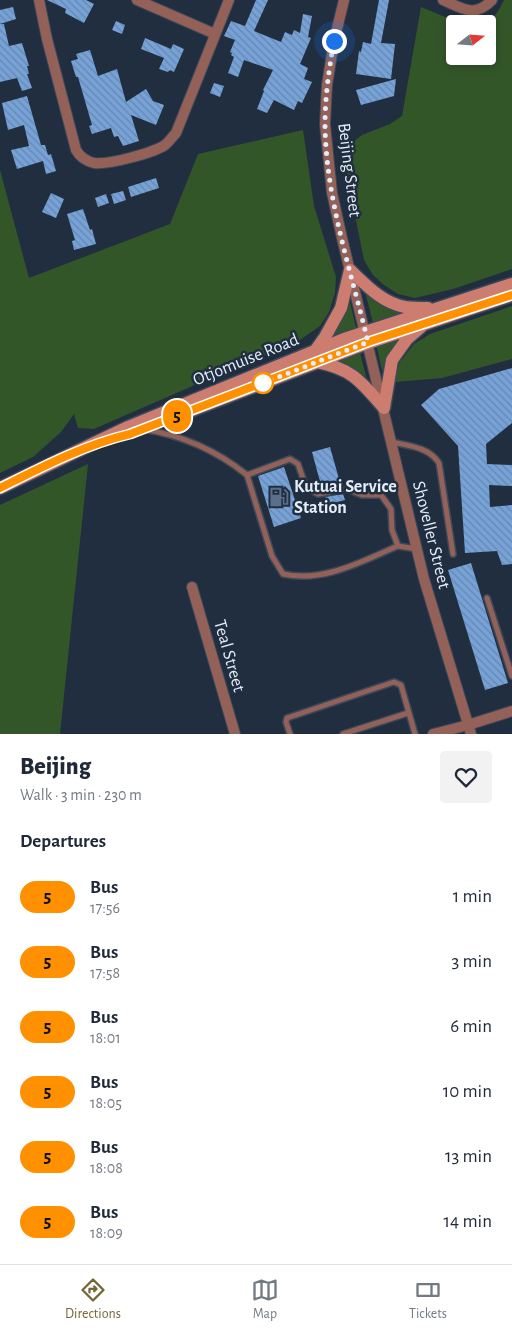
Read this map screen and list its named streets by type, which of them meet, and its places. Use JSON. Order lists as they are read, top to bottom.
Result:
{
  "streets": {
    "main road": ["Otjomuise Road"],
    "street": ["Beijing Street", "Shoveller Street", "Teal Street"]
  },
  "crossings": [
    ["Beijing Street", "Otjomuise Road"],
    ["Beijing Street", "Shoveller Street"],
    ["Otjomuise Road", "Shoveller Street"]
  ],
  "places": {
    "fuel station": ["Kutuai Service Station"]
  },
  "lines": ["bus line 5"],
  "north": "right",
  "page": {
    "on_map": "5",
    "heading": [
      ["Beijing", "Walk · 3 min · 230 m"],
      "Departures"
    ],
    "list": [
      {
        "mark": "5",
        "name": "Bus",
        "note": "17:56",
        "value": "1 min"
      },
      {
        "mark": "5",
        "name": "Bus",
        "note": "17:58",
        "value": "3 min"
      },
      {
        "mark": "5",
        "name": "Bus",
        "note": "18:01",
        "value": "6 min"
      },
      {
        "mark": "5",
        "name": "Bus",
        "note": "18:05",
        "value": "10 min"
      },
      {
        "mark": "5",
        "name": "Bus",
        "note": "18:08",
        "value": "13 min"
      },
      {
        "mark": "5",
        "name": "Bus",
        "note": "18:09",
        "value": "14 min"
      }
    ],
    "tabs": ["Directions", "Map", "Tickets"]
  }
}
